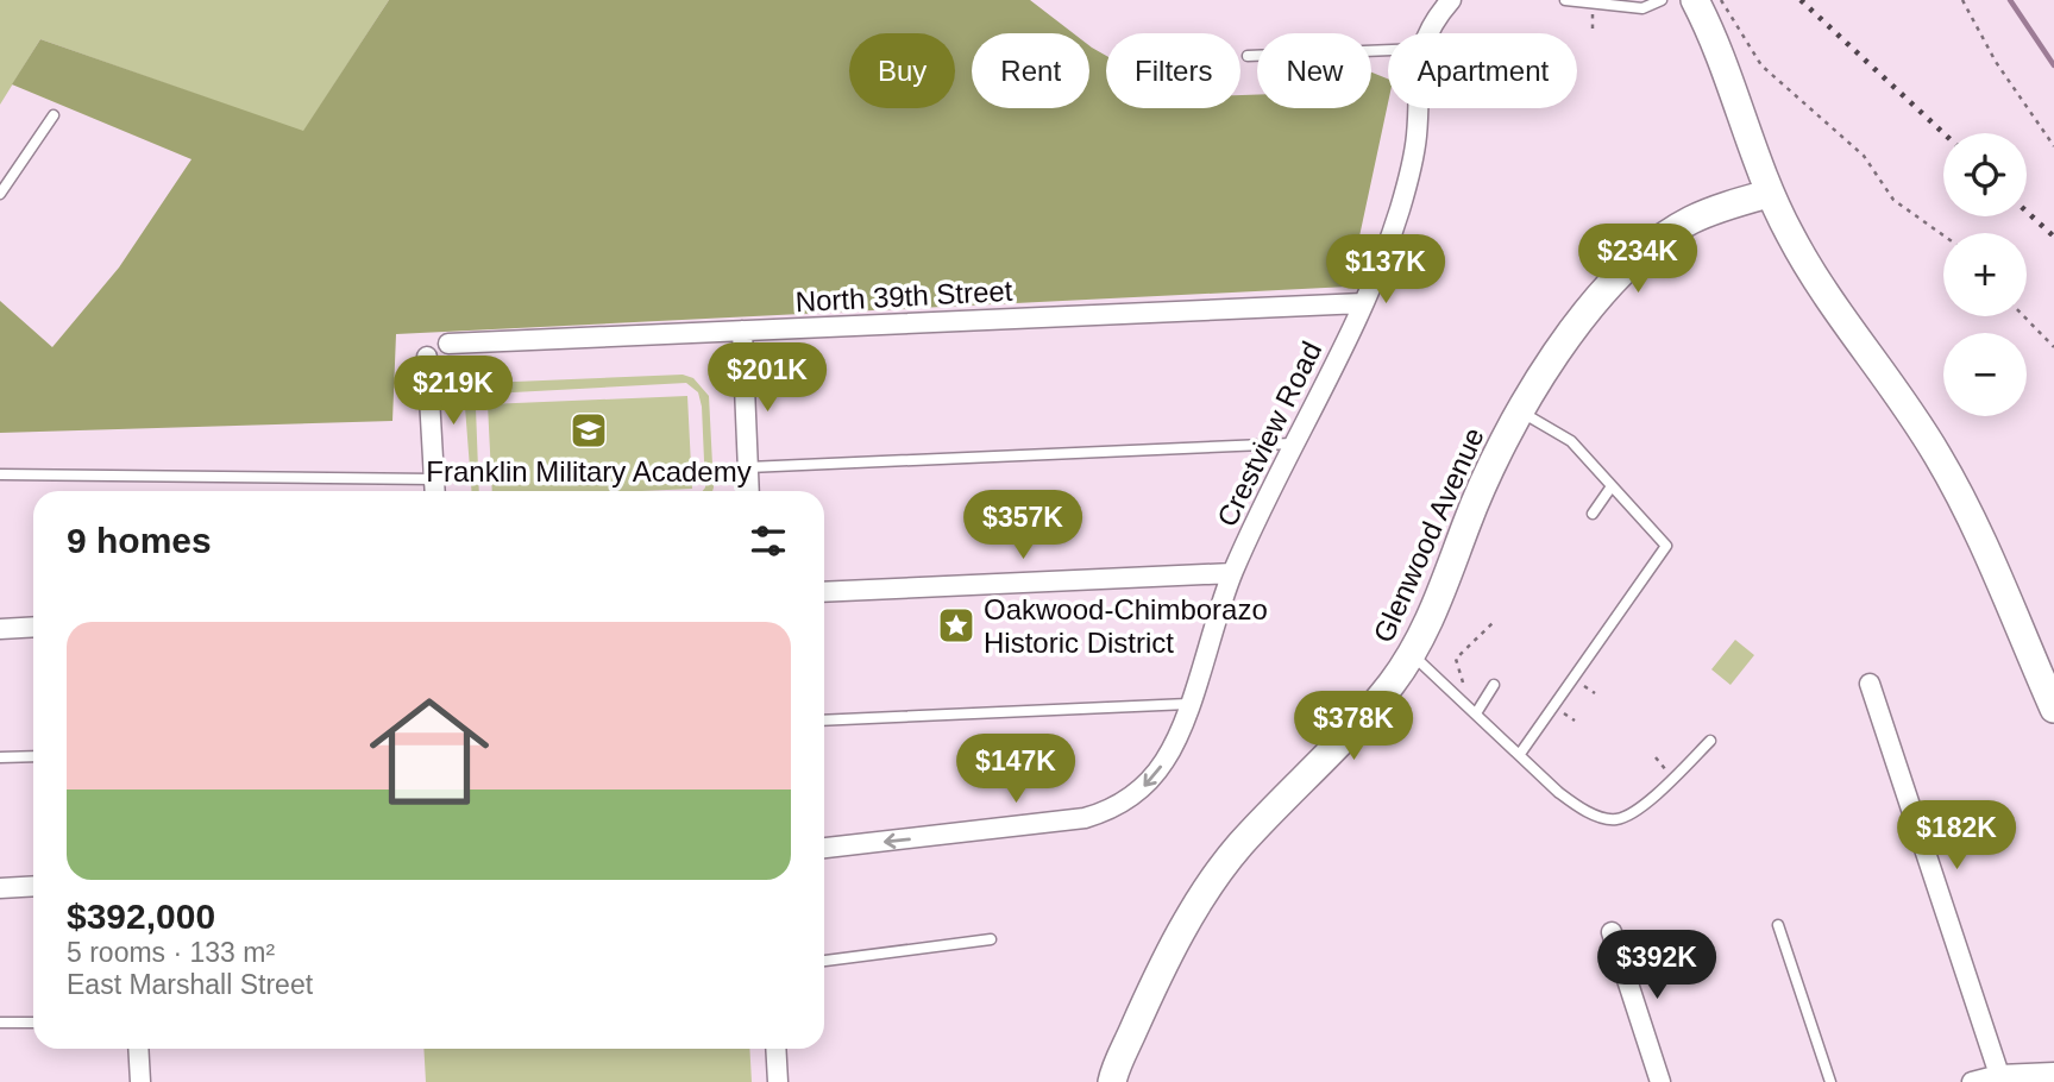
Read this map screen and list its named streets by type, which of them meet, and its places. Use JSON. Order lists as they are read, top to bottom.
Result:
{
  "streets": {
    "street": ["North 39th Street", "Crestview Road", "Glenwood Avenue"]
  },
  "crossings": [
    ["North 39th Street", "Crestview Road"]
  ],
  "one_way": ["Crestview Road"],
  "places": {
    "school or university": ["Franklin Military Academy"],
    "place": ["Oakwood-Chimborazo Historic District"]
  },
  "page": {
    "chip": [
      "Buy",
      "Rent",
      "Filters",
      "New",
      "Apartment"
    ],
    "map_buttons": ["+", "−"],
    "price": [
      "$234K",
      "$137K",
      "$201K",
      "$219K",
      "$357K",
      "$378K",
      "$147K",
      "$182K",
      "$392K"
    ],
    "heading": "9 homes",
    "list": [
      {
        "name": "$392,000",
        "note": "5 rooms · 133 m² · East Marshall Street"
      }
    ]
  }
}
